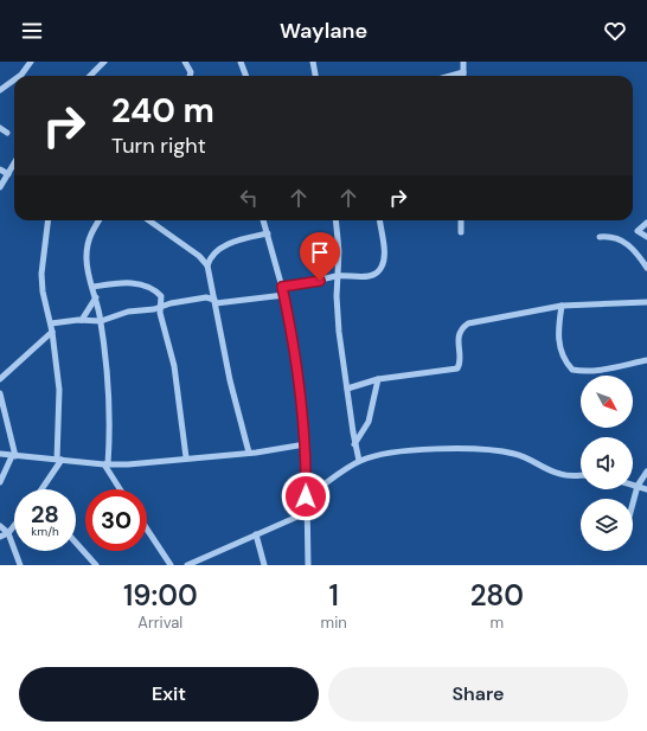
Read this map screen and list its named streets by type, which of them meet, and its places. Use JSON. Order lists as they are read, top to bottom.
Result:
{
  "north": "bottom right",
  "page": {
    "header": "Waylane",
    "turn": ["240 m", "Turn right"],
    "speed": "28 km/h",
    "limit": "30",
    "eta": [
      "19:00",
      "Arrival",
      "1",
      "min",
      "280",
      "m"
    ],
    "buttons": ["Exit", "Share"]
  }
}
